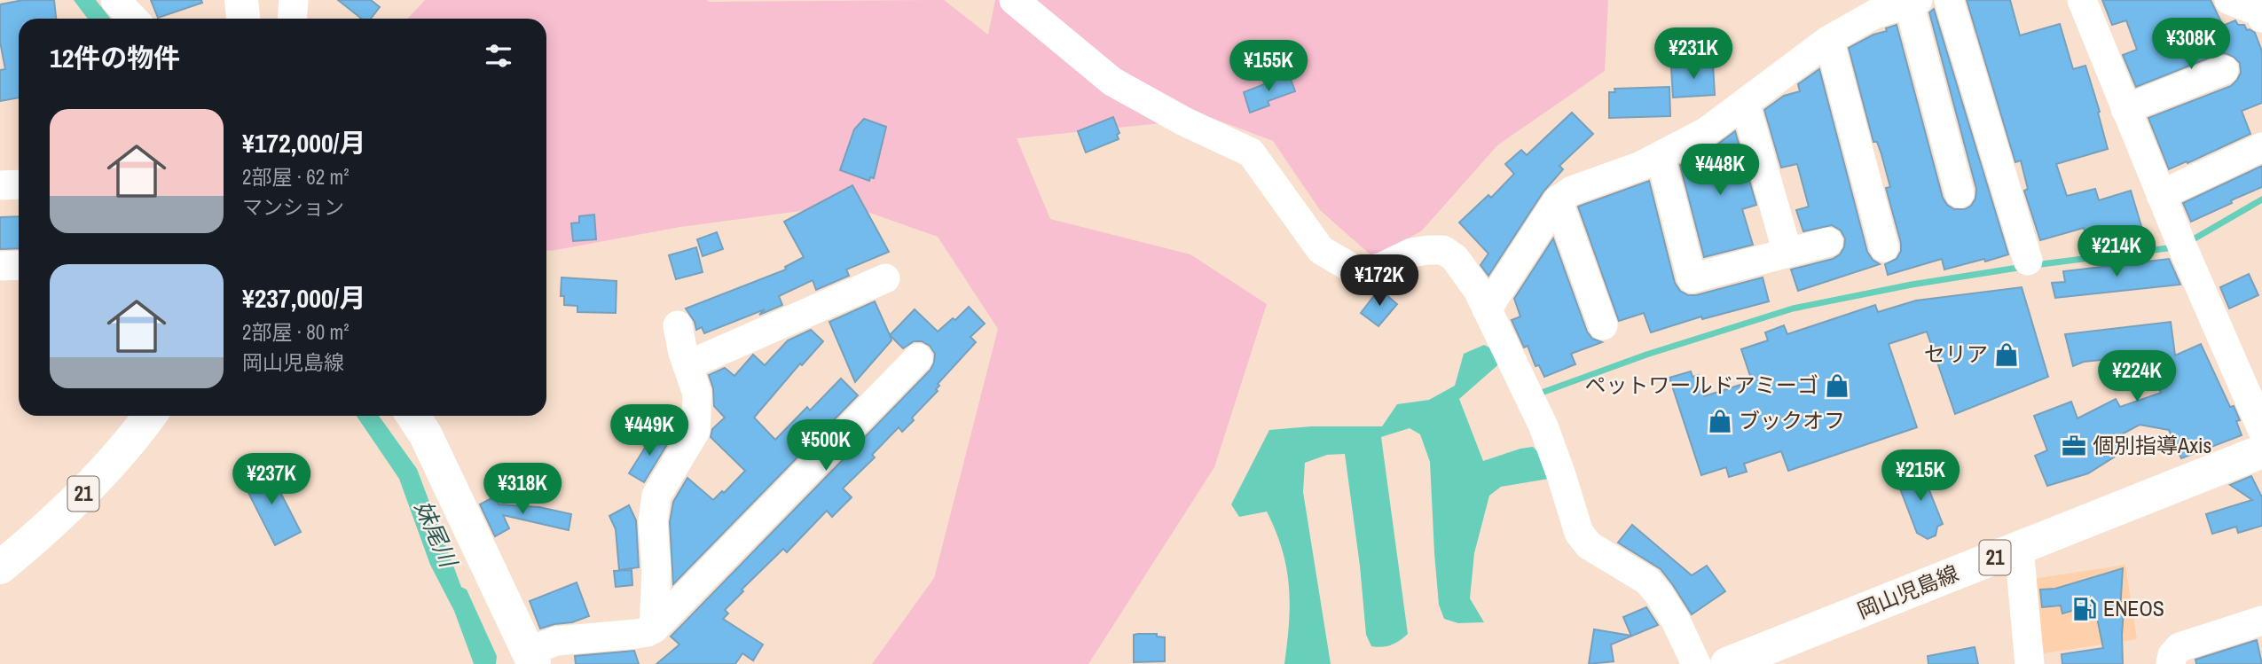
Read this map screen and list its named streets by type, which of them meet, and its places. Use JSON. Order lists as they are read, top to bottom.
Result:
{
  "streets": {
    "main road": ["21", "岡山児島線"]
  },
  "water": ["妹尾川"],
  "places": {
    "shop": ["セリア", "ペットワールドアミーゴ", "ブックオフ"],
    "office": ["個別指導Axis"],
    "fuel station": ["ENEOS"]
  },
  "page": {
    "price": [
      "¥308K",
      "¥231K",
      "¥155K",
      "¥448K",
      "¥214K",
      "¥172K",
      "¥224K",
      "¥449K",
      "¥500K",
      "¥215K",
      "¥237K",
      "¥318K"
    ],
    "heading": "12件の物件",
    "list": [
      {
        "name": "¥172,000/月",
        "note": "2部屋 · 62 m² · マンション"
      },
      {
        "name": "¥237,000/月",
        "note": "2部屋 · 80 m² · 岡山児島線"
      }
    ]
  }
}
